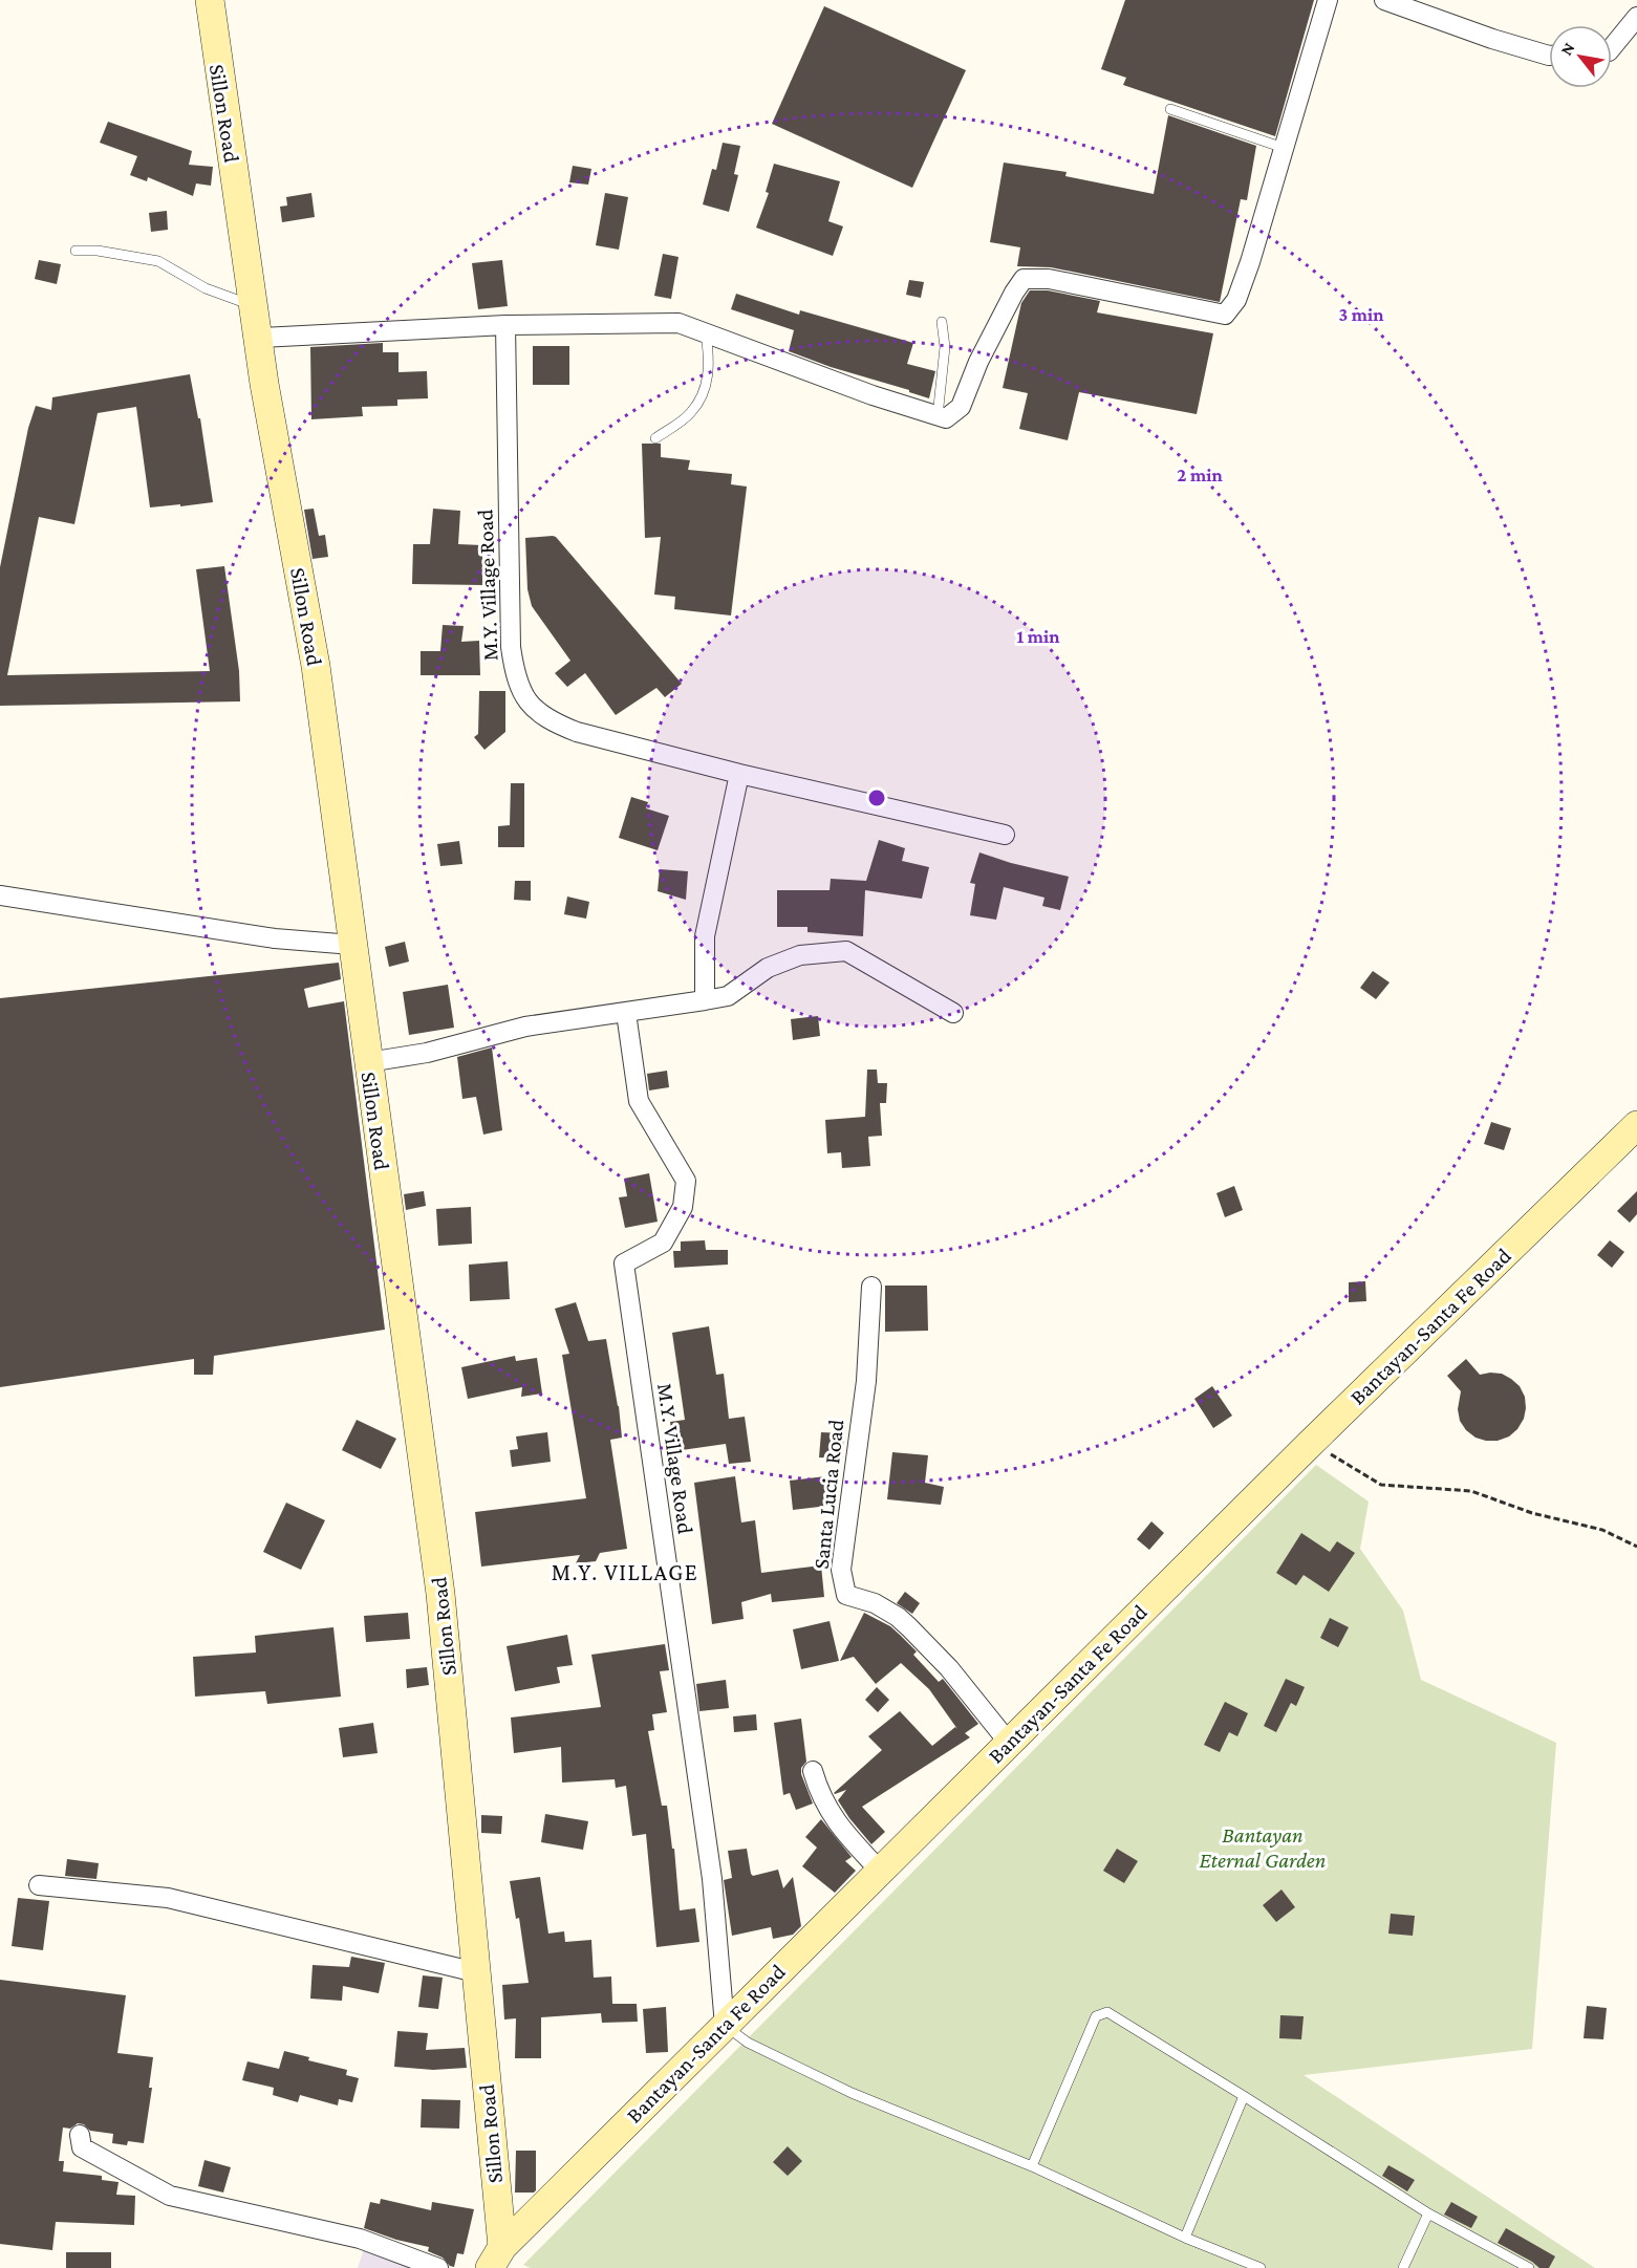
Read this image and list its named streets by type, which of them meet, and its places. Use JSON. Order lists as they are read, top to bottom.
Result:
{
  "streets": {
    "main road": ["Sillon Road", "Bantayan-Santa Fe Road"],
    "street": ["M.Y. Village Road", "Santa Lucia Road"]
  },
  "crossings": [
    ["Sillon Road", "Bantayan-Santa Fe Road"],
    ["M.Y. Village Road", "Bantayan-Santa Fe Road"],
    ["Bantayan-Santa Fe Road", "Santa Lucia Road"]
  ],
  "districts": ["M.Y. VILLAGE"],
  "parks": ["Bantayan Eternal Garden"],
  "north": "top left",
  "rings": ["3 min", "2 min", "1 min"]
}
